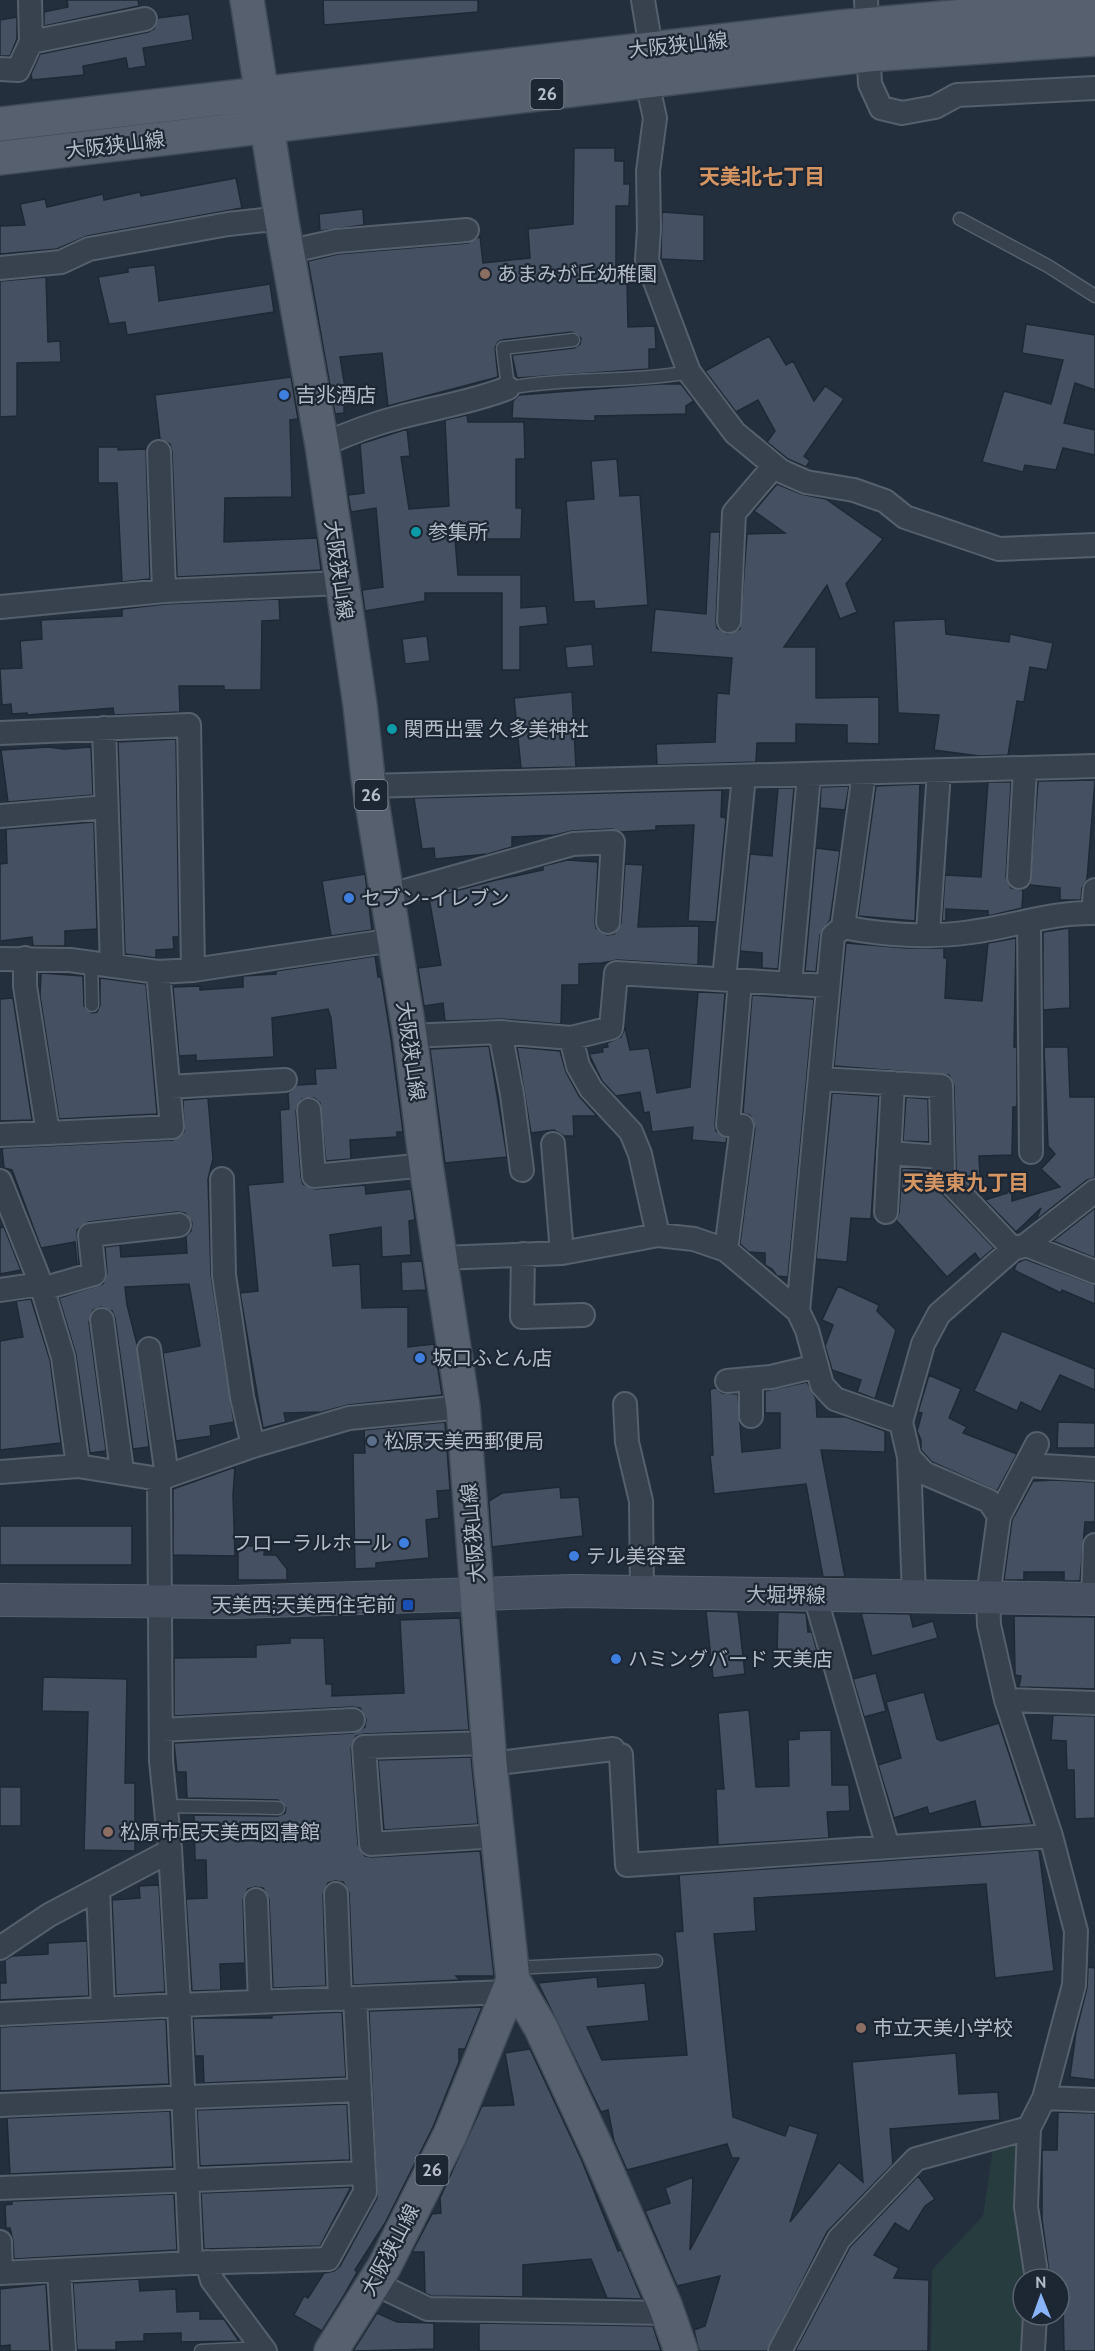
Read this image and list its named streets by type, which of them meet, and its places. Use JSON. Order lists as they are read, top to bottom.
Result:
{
  "streets": {
    "main road": ["大阪狭山線", "26", "大堀堺線"]
  },
  "crossings": [
    ["大阪狭山線", "大堀堺線"]
  ],
  "districts": ["天美北七丁目", "天美東九丁目"],
  "places": {
    "other": [
      "あまみが丘幼稚園",
      "吉兆酒店",
      "参集所",
      "関西出雲 久多美神社",
      "セブン-イレブン",
      "坂口ふとん店",
      "松原天美西郵便局",
      "フローラルホール",
      "テル美容室",
      "ハミングバード 天美店",
      "松原市民天美西図書館",
      "市立天美小学校"
    ],
    "transit": ["天美西;天美西住宅前"]
  },
  "north": "top"
}
